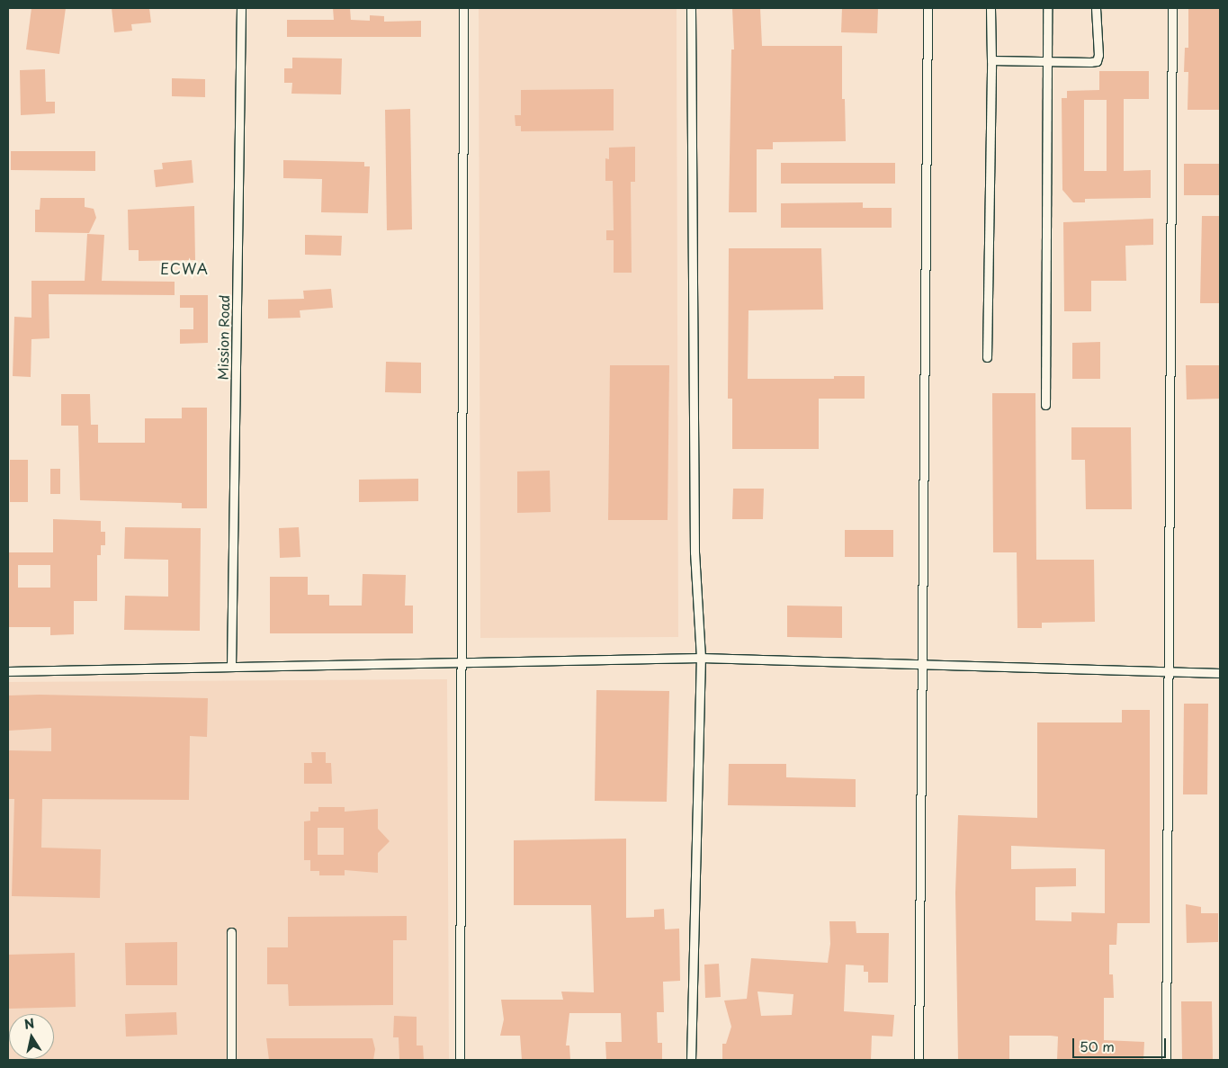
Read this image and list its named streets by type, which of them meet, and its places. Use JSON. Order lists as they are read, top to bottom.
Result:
{
  "streets": {
    "lane": ["Mission Road"]
  },
  "districts": ["ECWA"],
  "scale_bar": "50 m",
  "north": "top"
}
